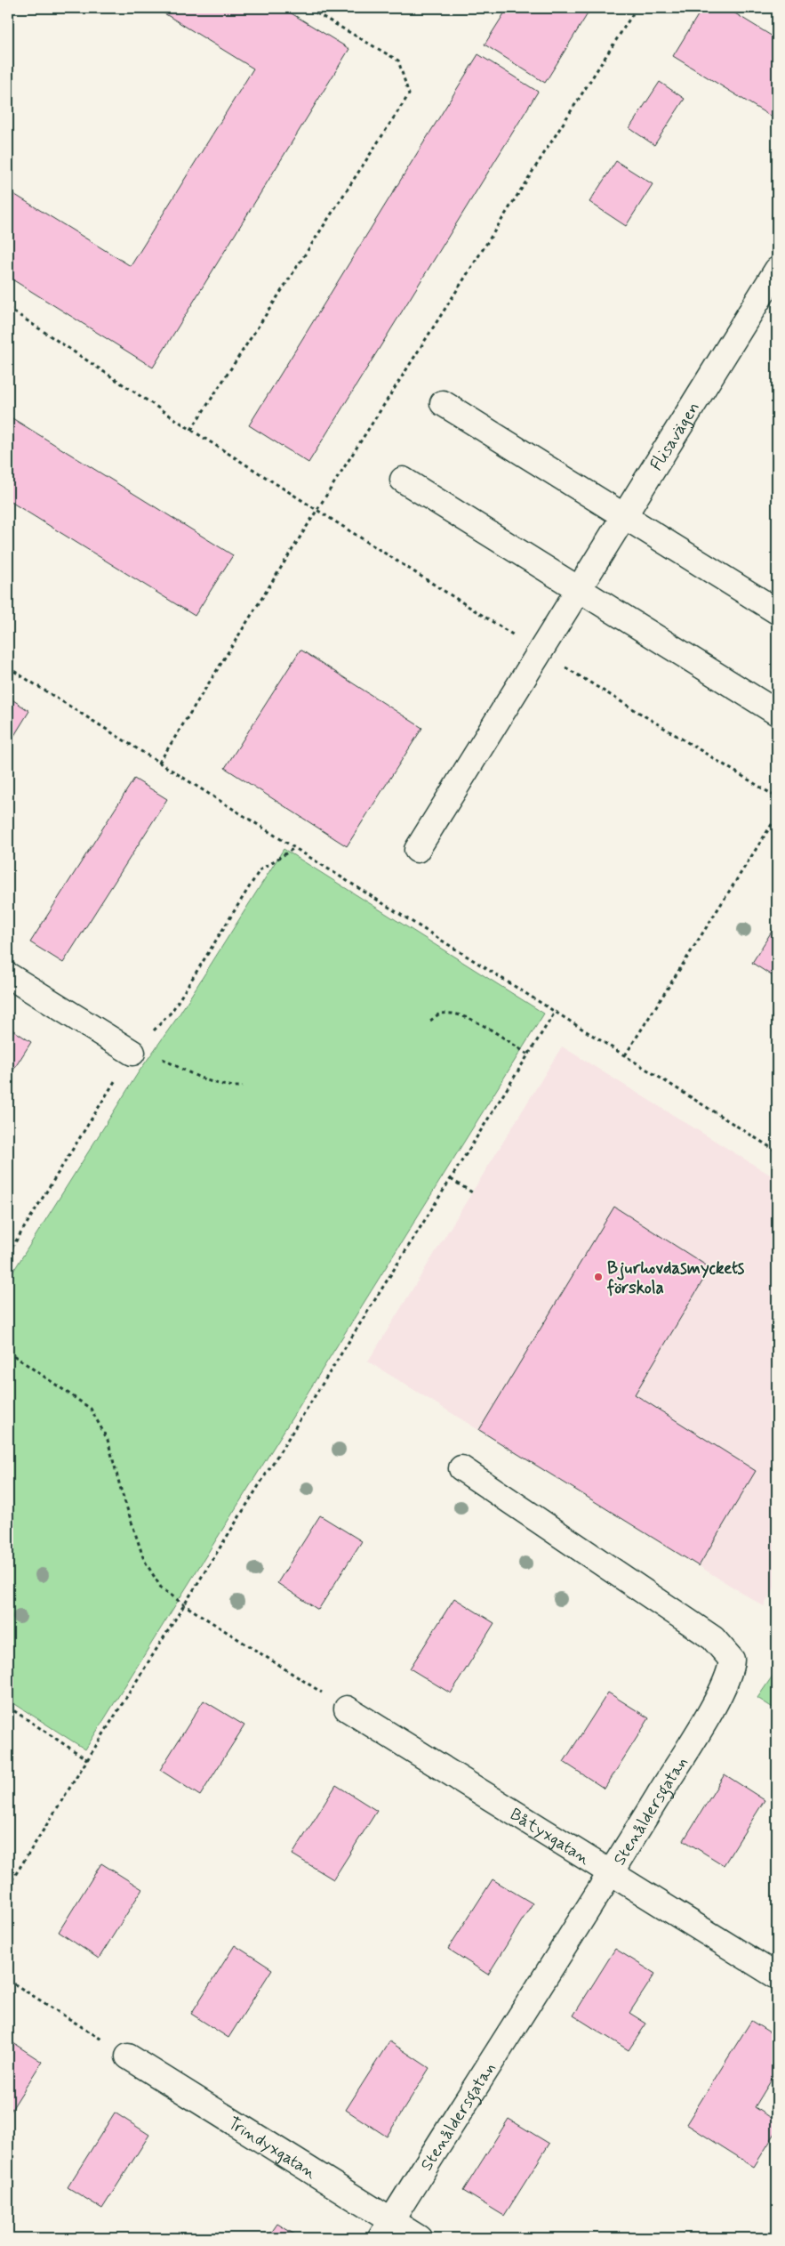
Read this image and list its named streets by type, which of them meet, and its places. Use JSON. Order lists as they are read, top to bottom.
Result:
{
  "streets": {
    "street": [
      "Flisavägen",
      "Stenåldersgatan",
      "Båtyxgatan",
      "Trindyxgatan"
    ]
  },
  "crossings": [
    ["Stenåldersgatan", "Båtyxgatan"],
    ["Stenåldersgatan", "Trindyxgatan"]
  ],
  "places": ["Bjurhovdasmyckets förskola"]
}
